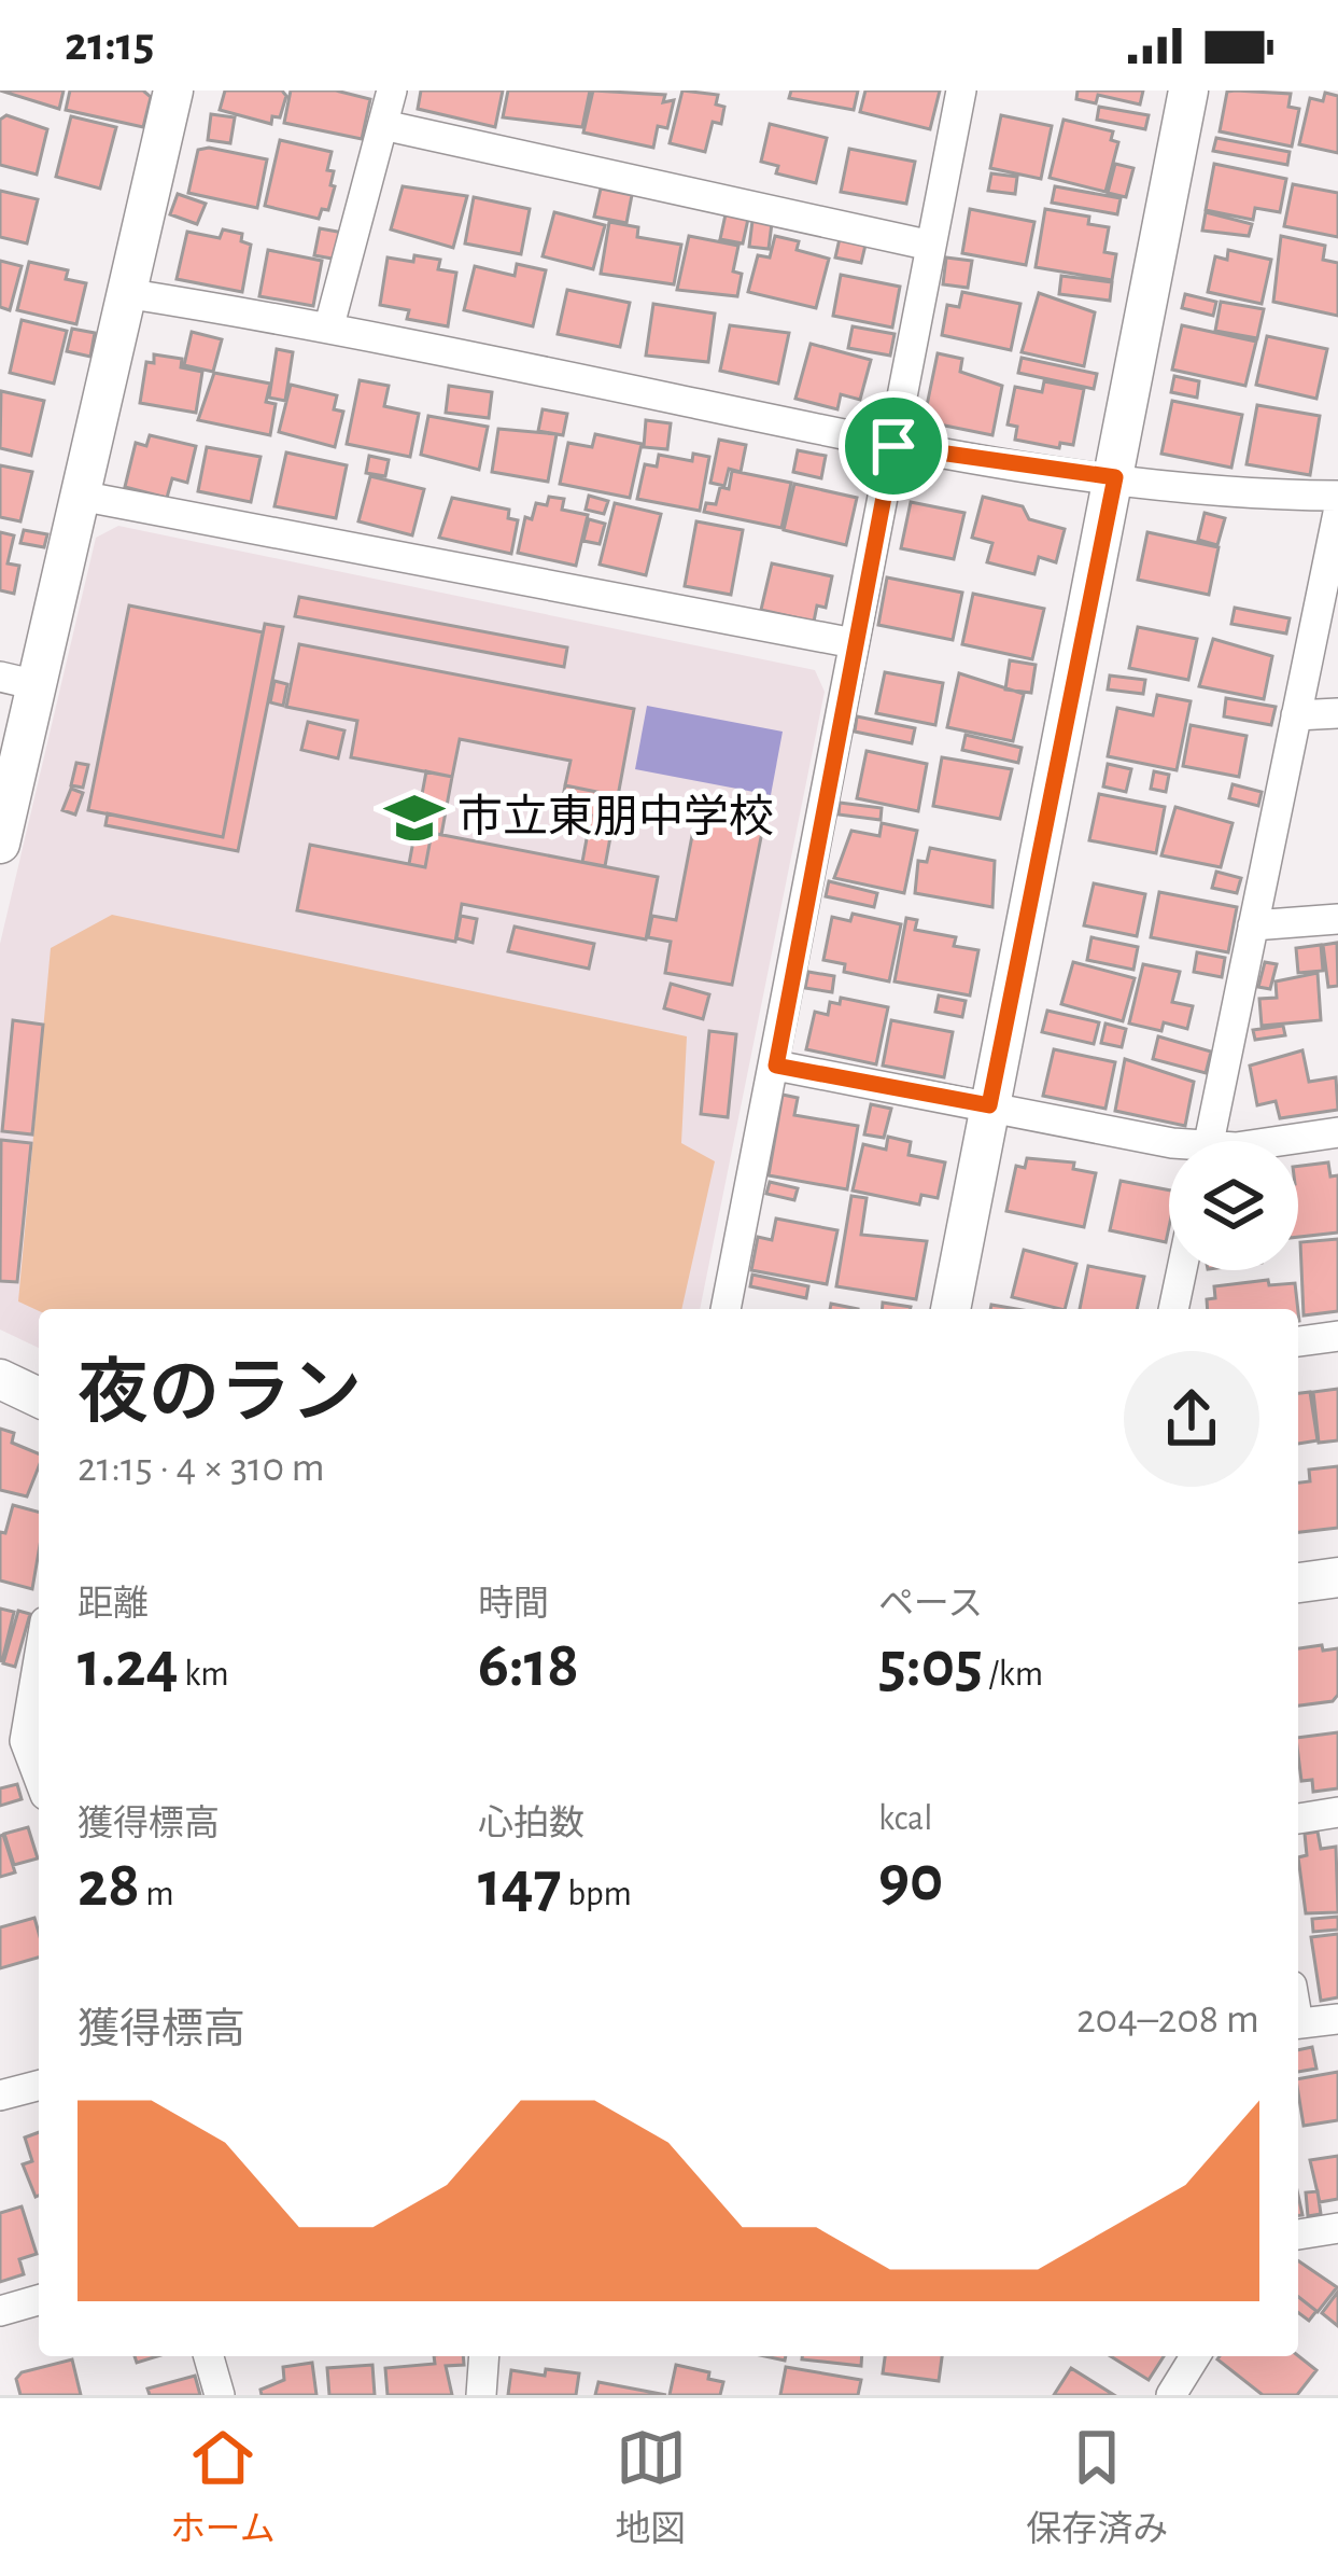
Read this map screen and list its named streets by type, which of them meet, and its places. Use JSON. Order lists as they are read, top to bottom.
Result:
{
  "places": {
    "school or university": ["市立東朋中学校"]
  },
  "page": {
    "status": "21:15",
    "heading": ["夜のラン", "21:15 · 4 × 310 m"],
    "stats": [
      ["距離", "1.24 km"],
      ["時間", "6:18"],
      ["ペース", "5:05 /km"],
      ["獲得標高", "28 m"],
      ["心拍数", "147 bpm"],
      ["kcal", "90"]
    ],
    "chart": ["獲得標高", "204–208 m"],
    "tabs": ["ホーム", "地図", "保存済み"]
  }
}
